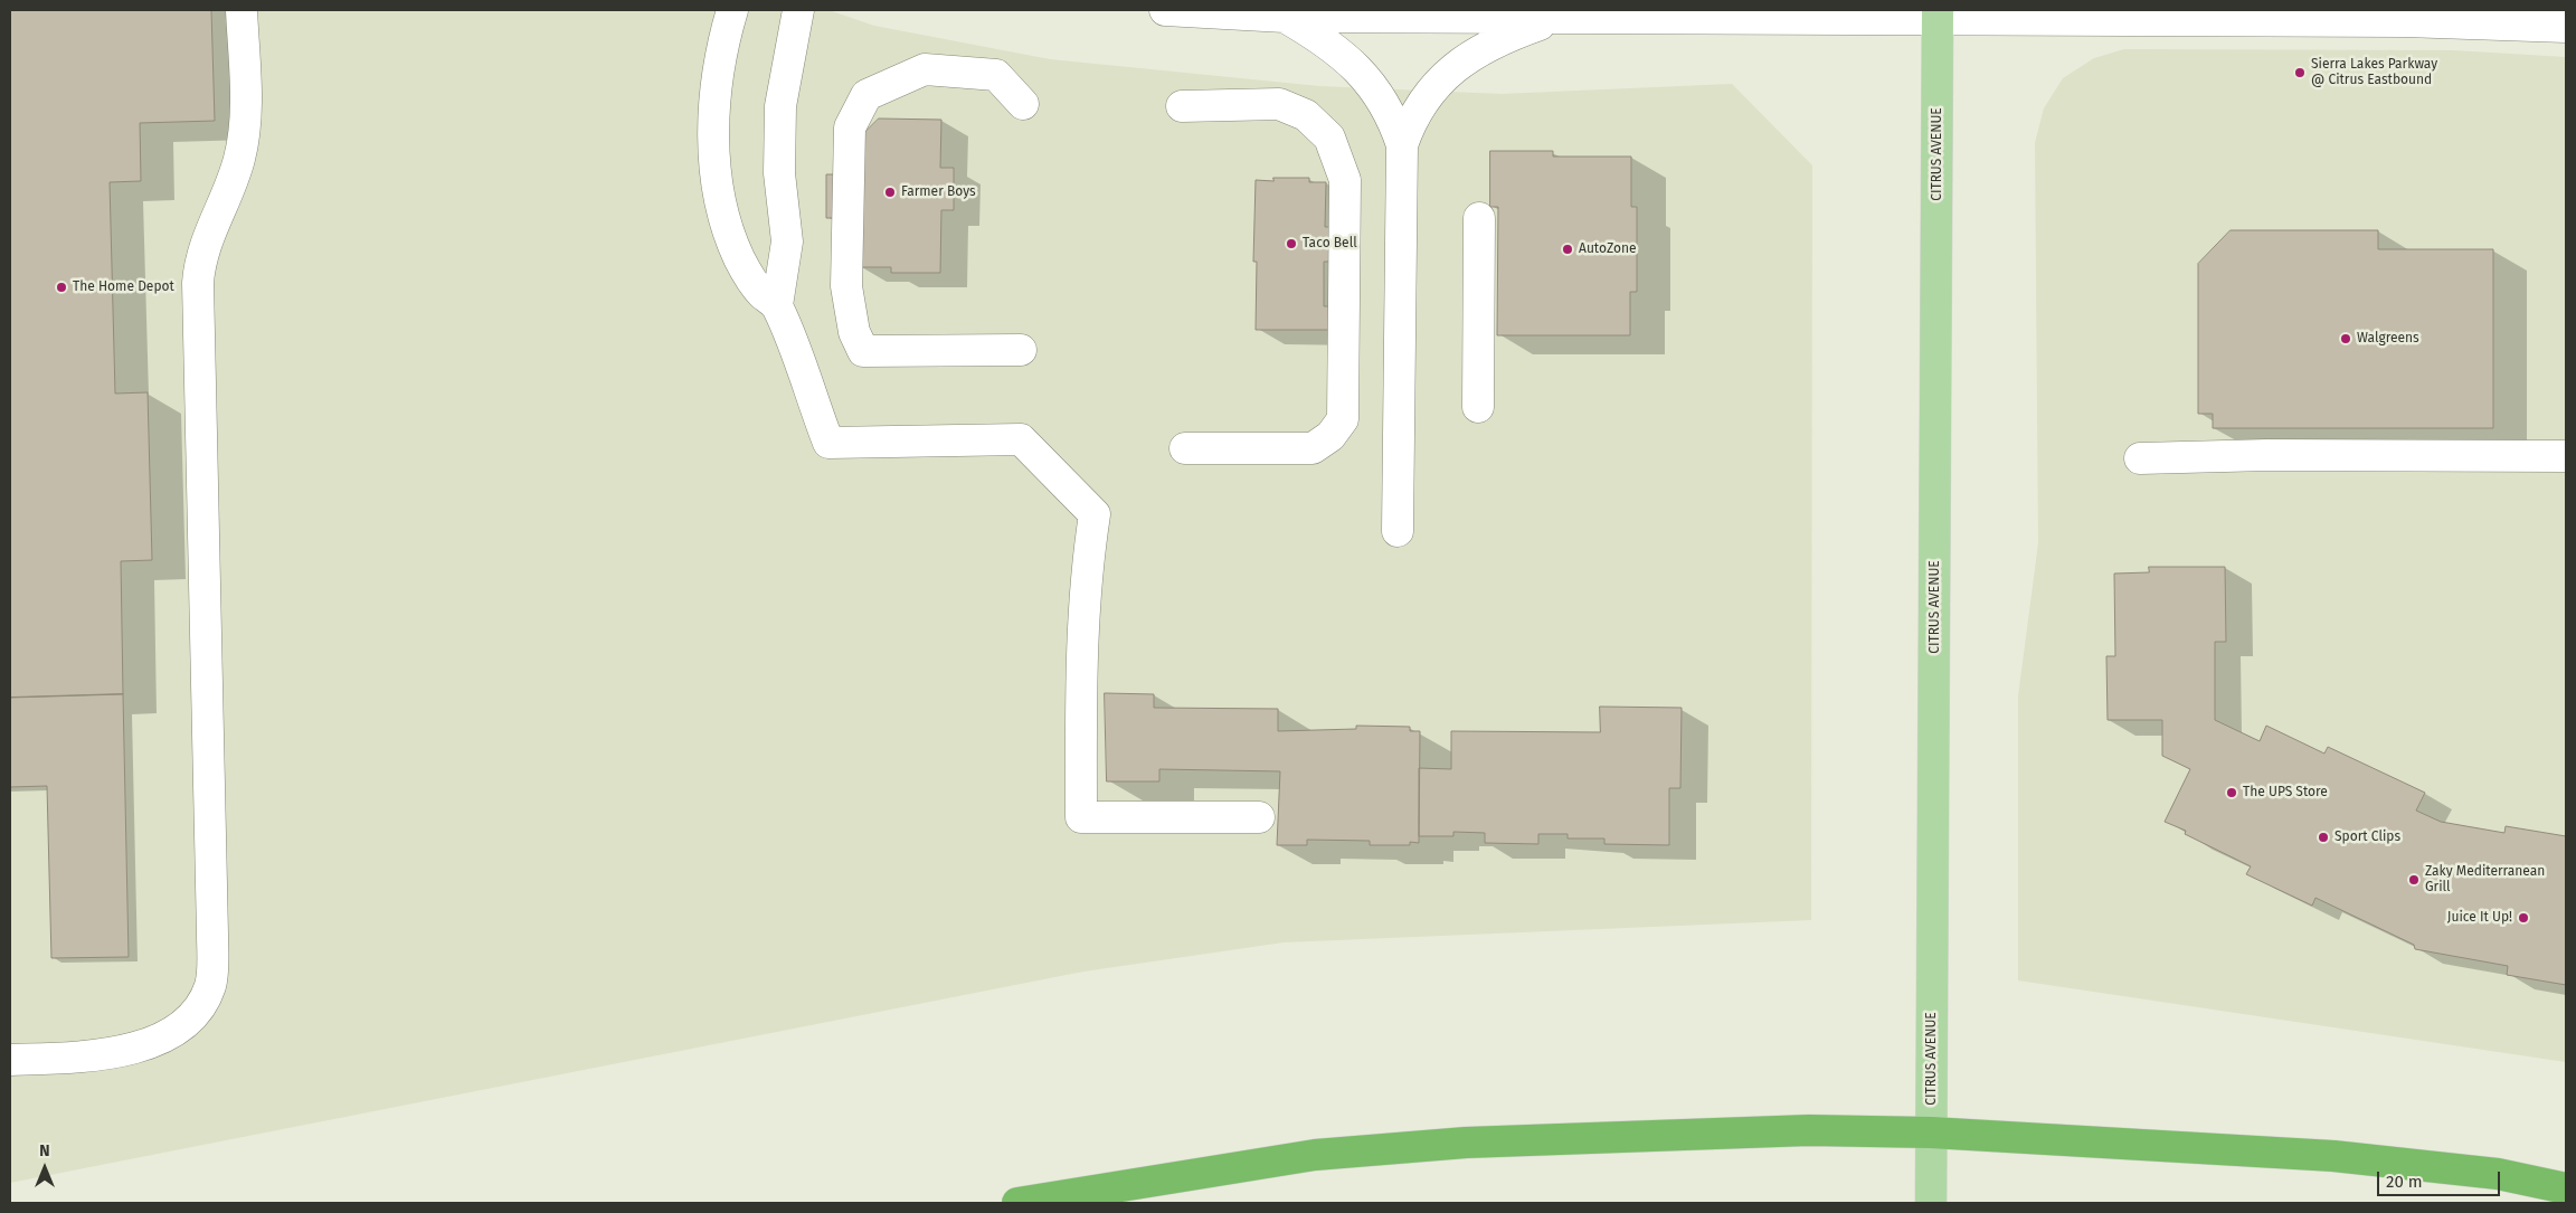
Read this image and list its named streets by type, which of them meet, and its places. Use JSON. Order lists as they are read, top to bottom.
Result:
{
  "streets": {
    "main road": ["CITRUS AVENUE"]
  },
  "places": [
    "Sierra Lakes Parkway @ Citrus Eastbound",
    "Farmer Boys",
    "Taco Bell",
    "AutoZone",
    "The Home Depot",
    "Walgreens",
    "The UPS Store",
    "Sport Clips",
    "Zaky Mediterranean Grill",
    "Juice It Up!"
  ],
  "scale_bar": "20 m",
  "north": "top"
}
